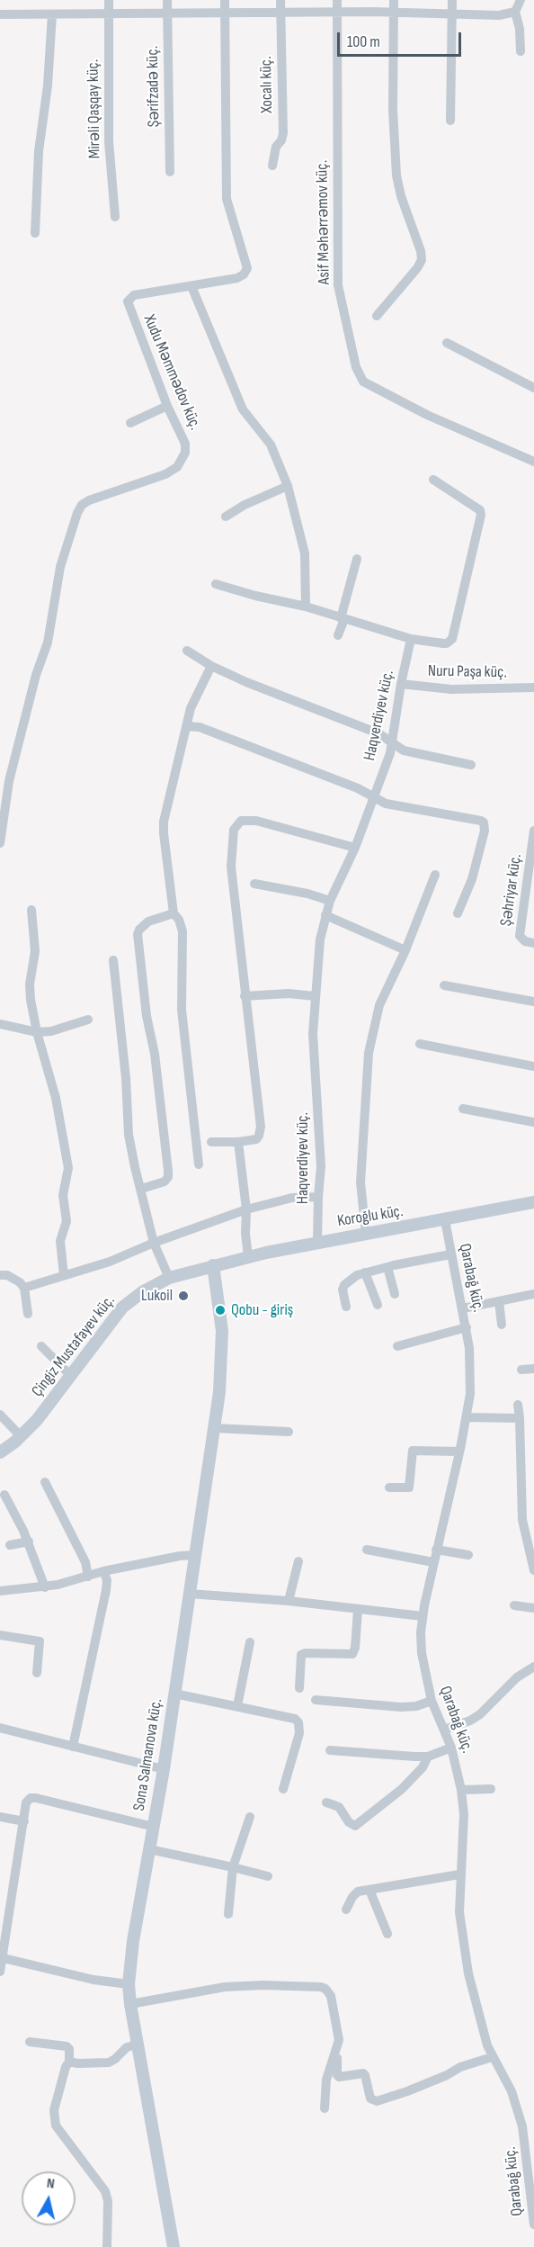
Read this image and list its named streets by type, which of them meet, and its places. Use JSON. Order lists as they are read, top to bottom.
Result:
{
  "streets": {
    "street": [
      "Xocalı küç.",
      "Şərifzadə küç.",
      "Mirəli Qaşqay küç.",
      "Asif Məhərrəmov küç.",
      "Xudu Məmmədov küç.",
      "Nuru Paşa küç.",
      "Haqverdiyev küç.",
      "Şəhriyar küç.",
      "Koroğlu küç.",
      "Qarabağ küç.",
      "Çingiz Mustafayev küç.",
      "Sona Salmanova küç."
    ]
  },
  "crossings": [
    ["Nuru Paşa küç.", "Haqverdiyev küç."],
    ["Haqverdiyev küç.", "Koroğlu küç."],
    ["Koroğlu küç.", "Qarabağ küç."],
    ["Koroğlu küç.", "Çingiz Mustafayev küç."],
    ["Koroğlu küç.", "Sona Salmanova küç."],
    ["Çingiz Mustafayev küç.", "Sona Salmanova küç."]
  ],
  "places": ["Lukoil", "Qobu - giriş"],
  "scale_bar": "100 m",
  "north": "top"
}
